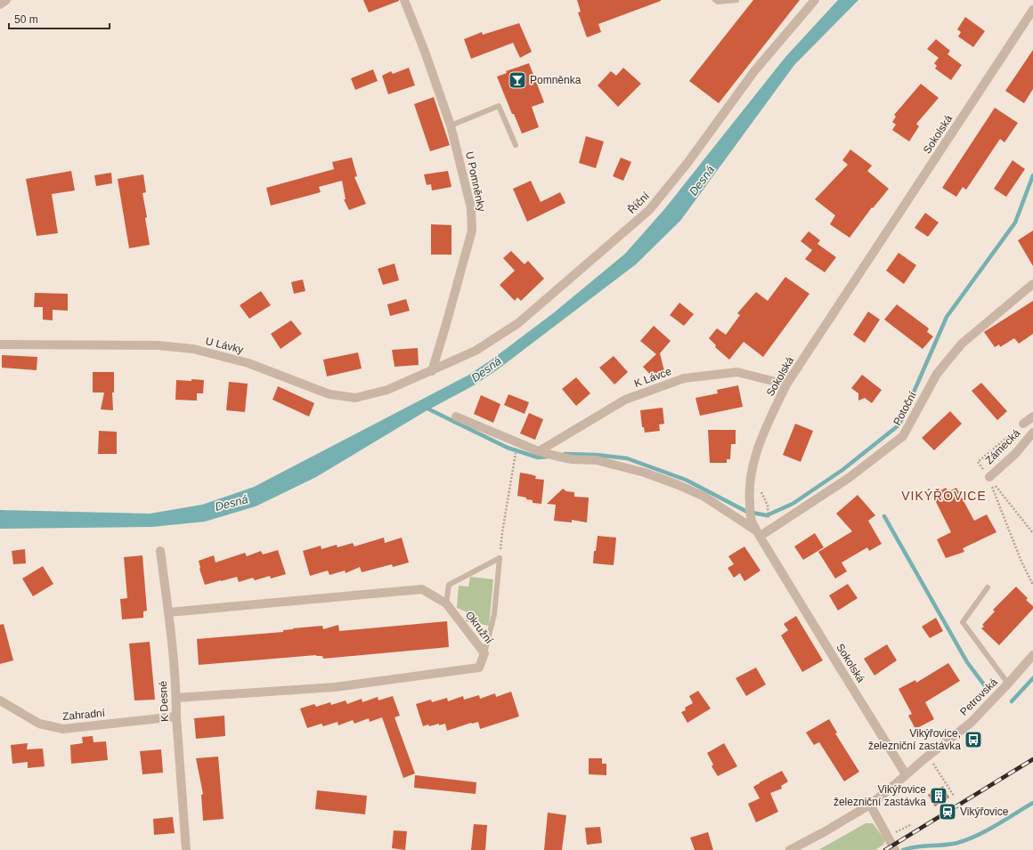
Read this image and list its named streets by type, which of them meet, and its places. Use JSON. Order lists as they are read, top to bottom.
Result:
{
  "streets": {
    "street": [
      "Sokolská",
      "U Pomněnky",
      "Říční",
      "U Lávky",
      "K Lávce",
      "Potoční",
      "Zámecká",
      "Okružní",
      "Petrovská",
      "K Desné",
      "Zahradní"
    ]
  },
  "crossings": [
    ["Sokolská", "K Lávce"],
    ["Sokolská", "Potoční"],
    ["Sokolská", "Petrovská"],
    ["U Pomněnky", "Říční"],
    ["U Pomněnky", "U Lávky"],
    ["Říční", "U Lávky"],
    ["Okružní", "K Desné"],
    ["K Desné", "Zahradní"]
  ],
  "districts": ["VIKÝŘOVICE"],
  "water": ["Desná"],
  "places": {
    "bar": ["Pomněnka"],
    "bus stop": ["Vikýřovice, železniční zastávka"],
    "building": ["Vikýřovice železniční zastávka"],
    "station": ["Vikýřovice"]
  },
  "scale_bar": "50 m"
}
